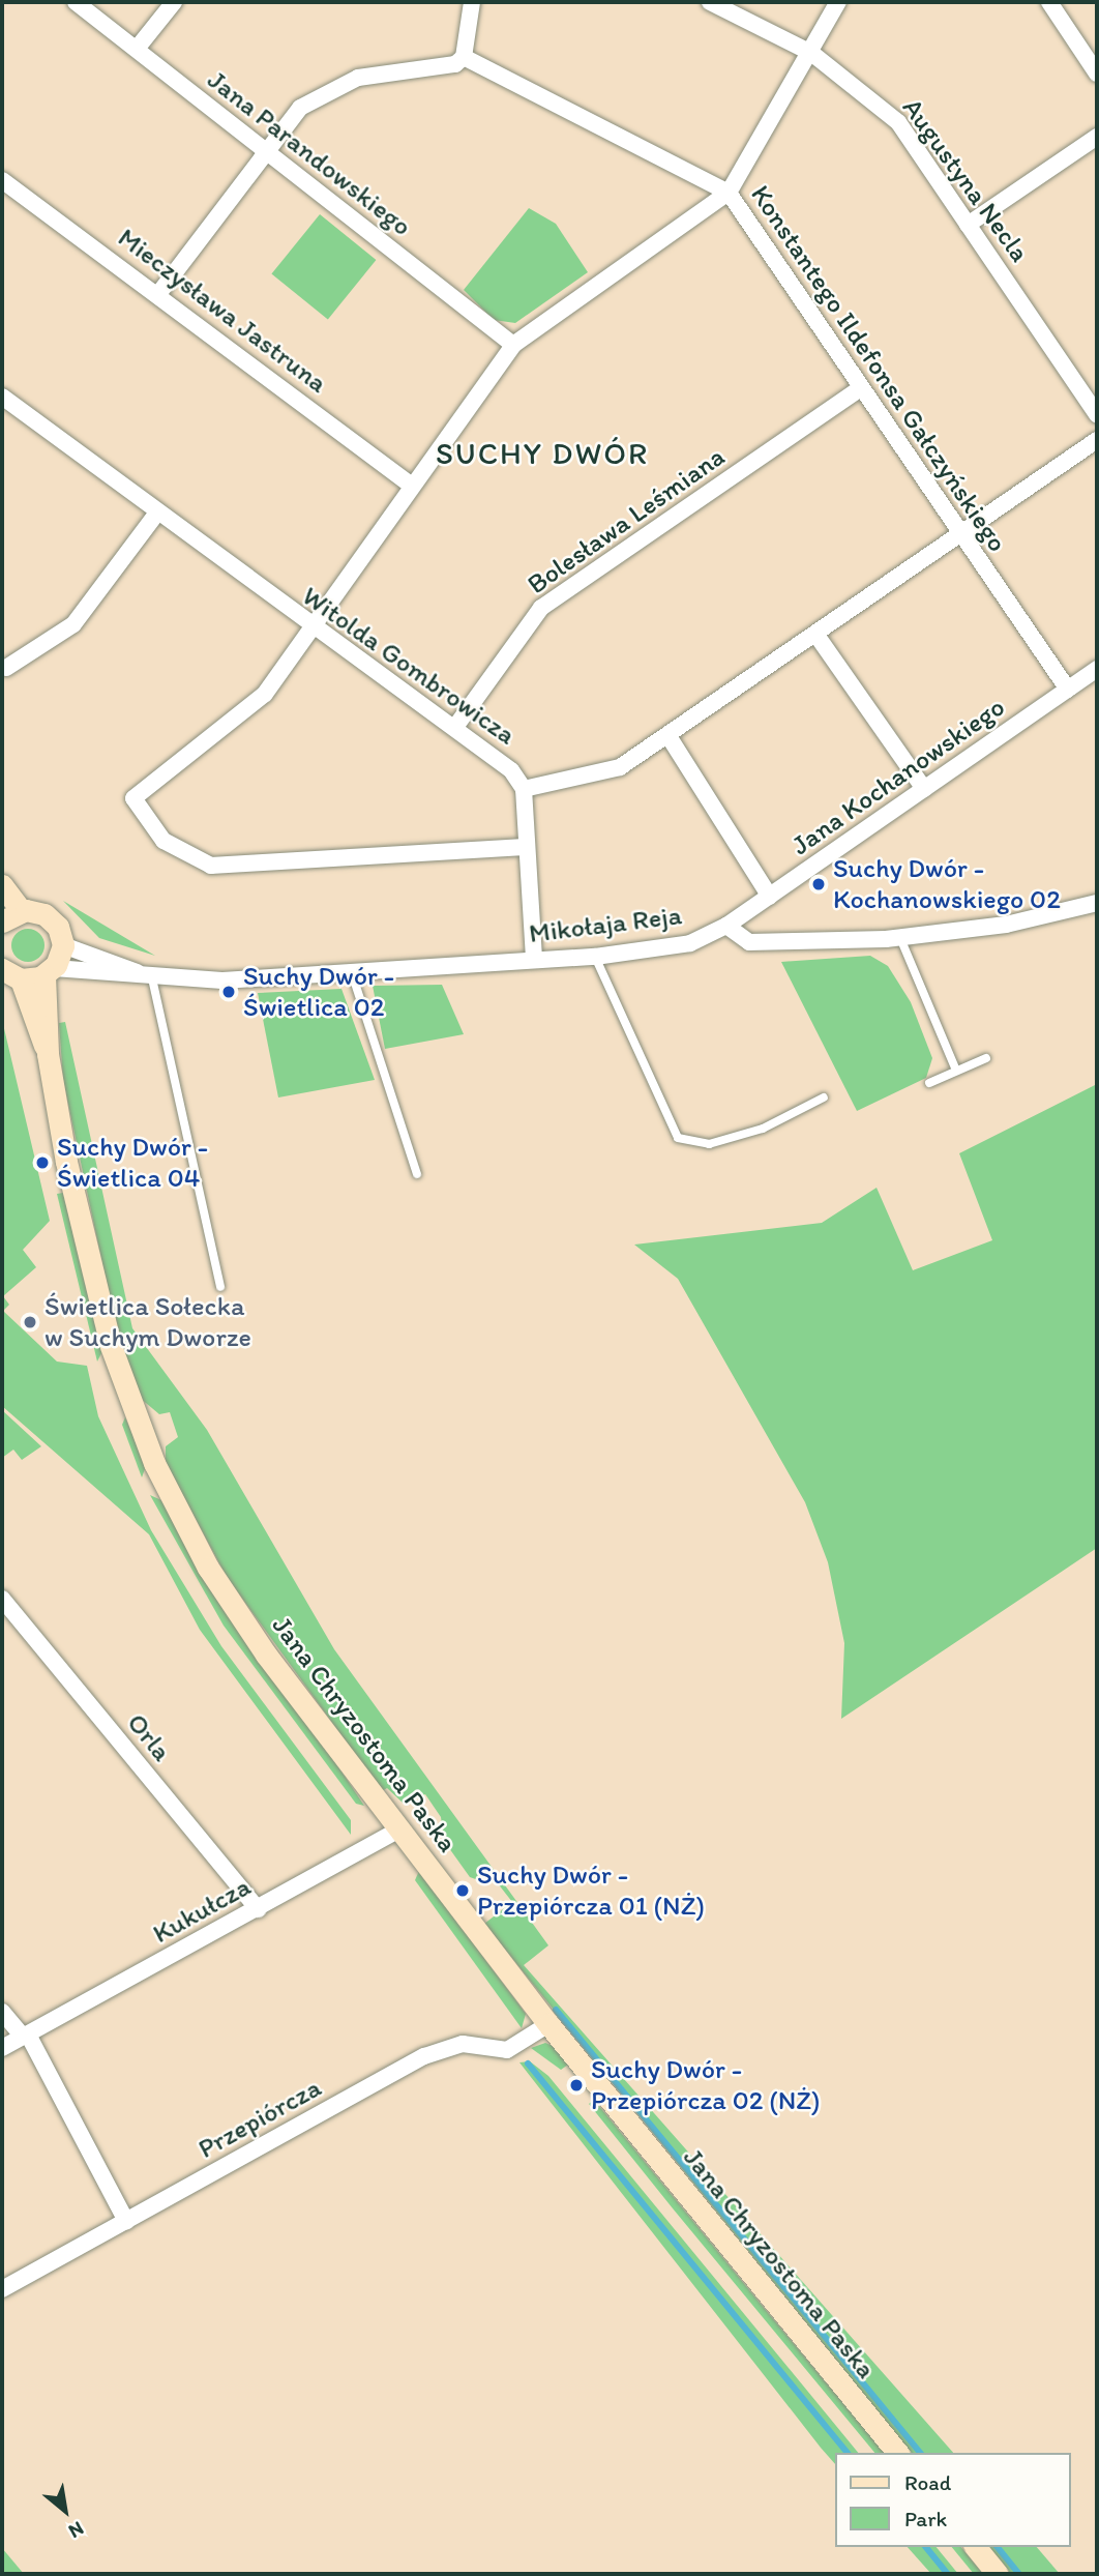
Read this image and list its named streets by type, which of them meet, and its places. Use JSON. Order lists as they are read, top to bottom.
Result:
{
  "streets": {
    "street": [
      "Jana Parandowskiego",
      "Augustyna Necla",
      "Mieczysława Jastruna",
      "Konstantego Ildefonsa Gałczyńskiego",
      "Bolesława Leśmiana",
      "Witolda Gombrowicza",
      "Jana Kochanowskiego",
      "Mikołaja Reja",
      "Jana Chryzostoma Paska",
      "Orla",
      "Kukułcza",
      "Przepiórcza"
    ]
  },
  "crossings": [
    ["Konstantego Ildefonsa Gałczyńskiego", "Bolesława Leśmiana"],
    ["Konstantego Ildefonsa Gałczyńskiego", "Jana Kochanowskiego"],
    ["Bolesława Leśmiana", "Witolda Gombrowicza"],
    ["Jana Kochanowskiego", "Mikołaja Reja"],
    ["Mikołaja Reja", "Jana Chryzostoma Paska"],
    ["Jana Chryzostoma Paska", "Kukułcza"],
    ["Jana Chryzostoma Paska", "Przepiórcza"],
    ["Orla", "Kukułcza"]
  ],
  "districts": ["SUCHY DWÓR"],
  "places": [
    "Suchy Dwór - Kochanowskiego 02",
    "Suchy Dwór - Świetlica 02",
    "Suchy Dwór - Świetlica 04",
    "Świetlica Sołecka w Suchym Dworze",
    "Suchy Dwór - Przepiórcza 01 (NŻ)",
    "Suchy Dwór - Przepiórcza 02 (NŻ)"
  ],
  "legend": ["Road", "Park"],
  "north": "bottom right"
}
